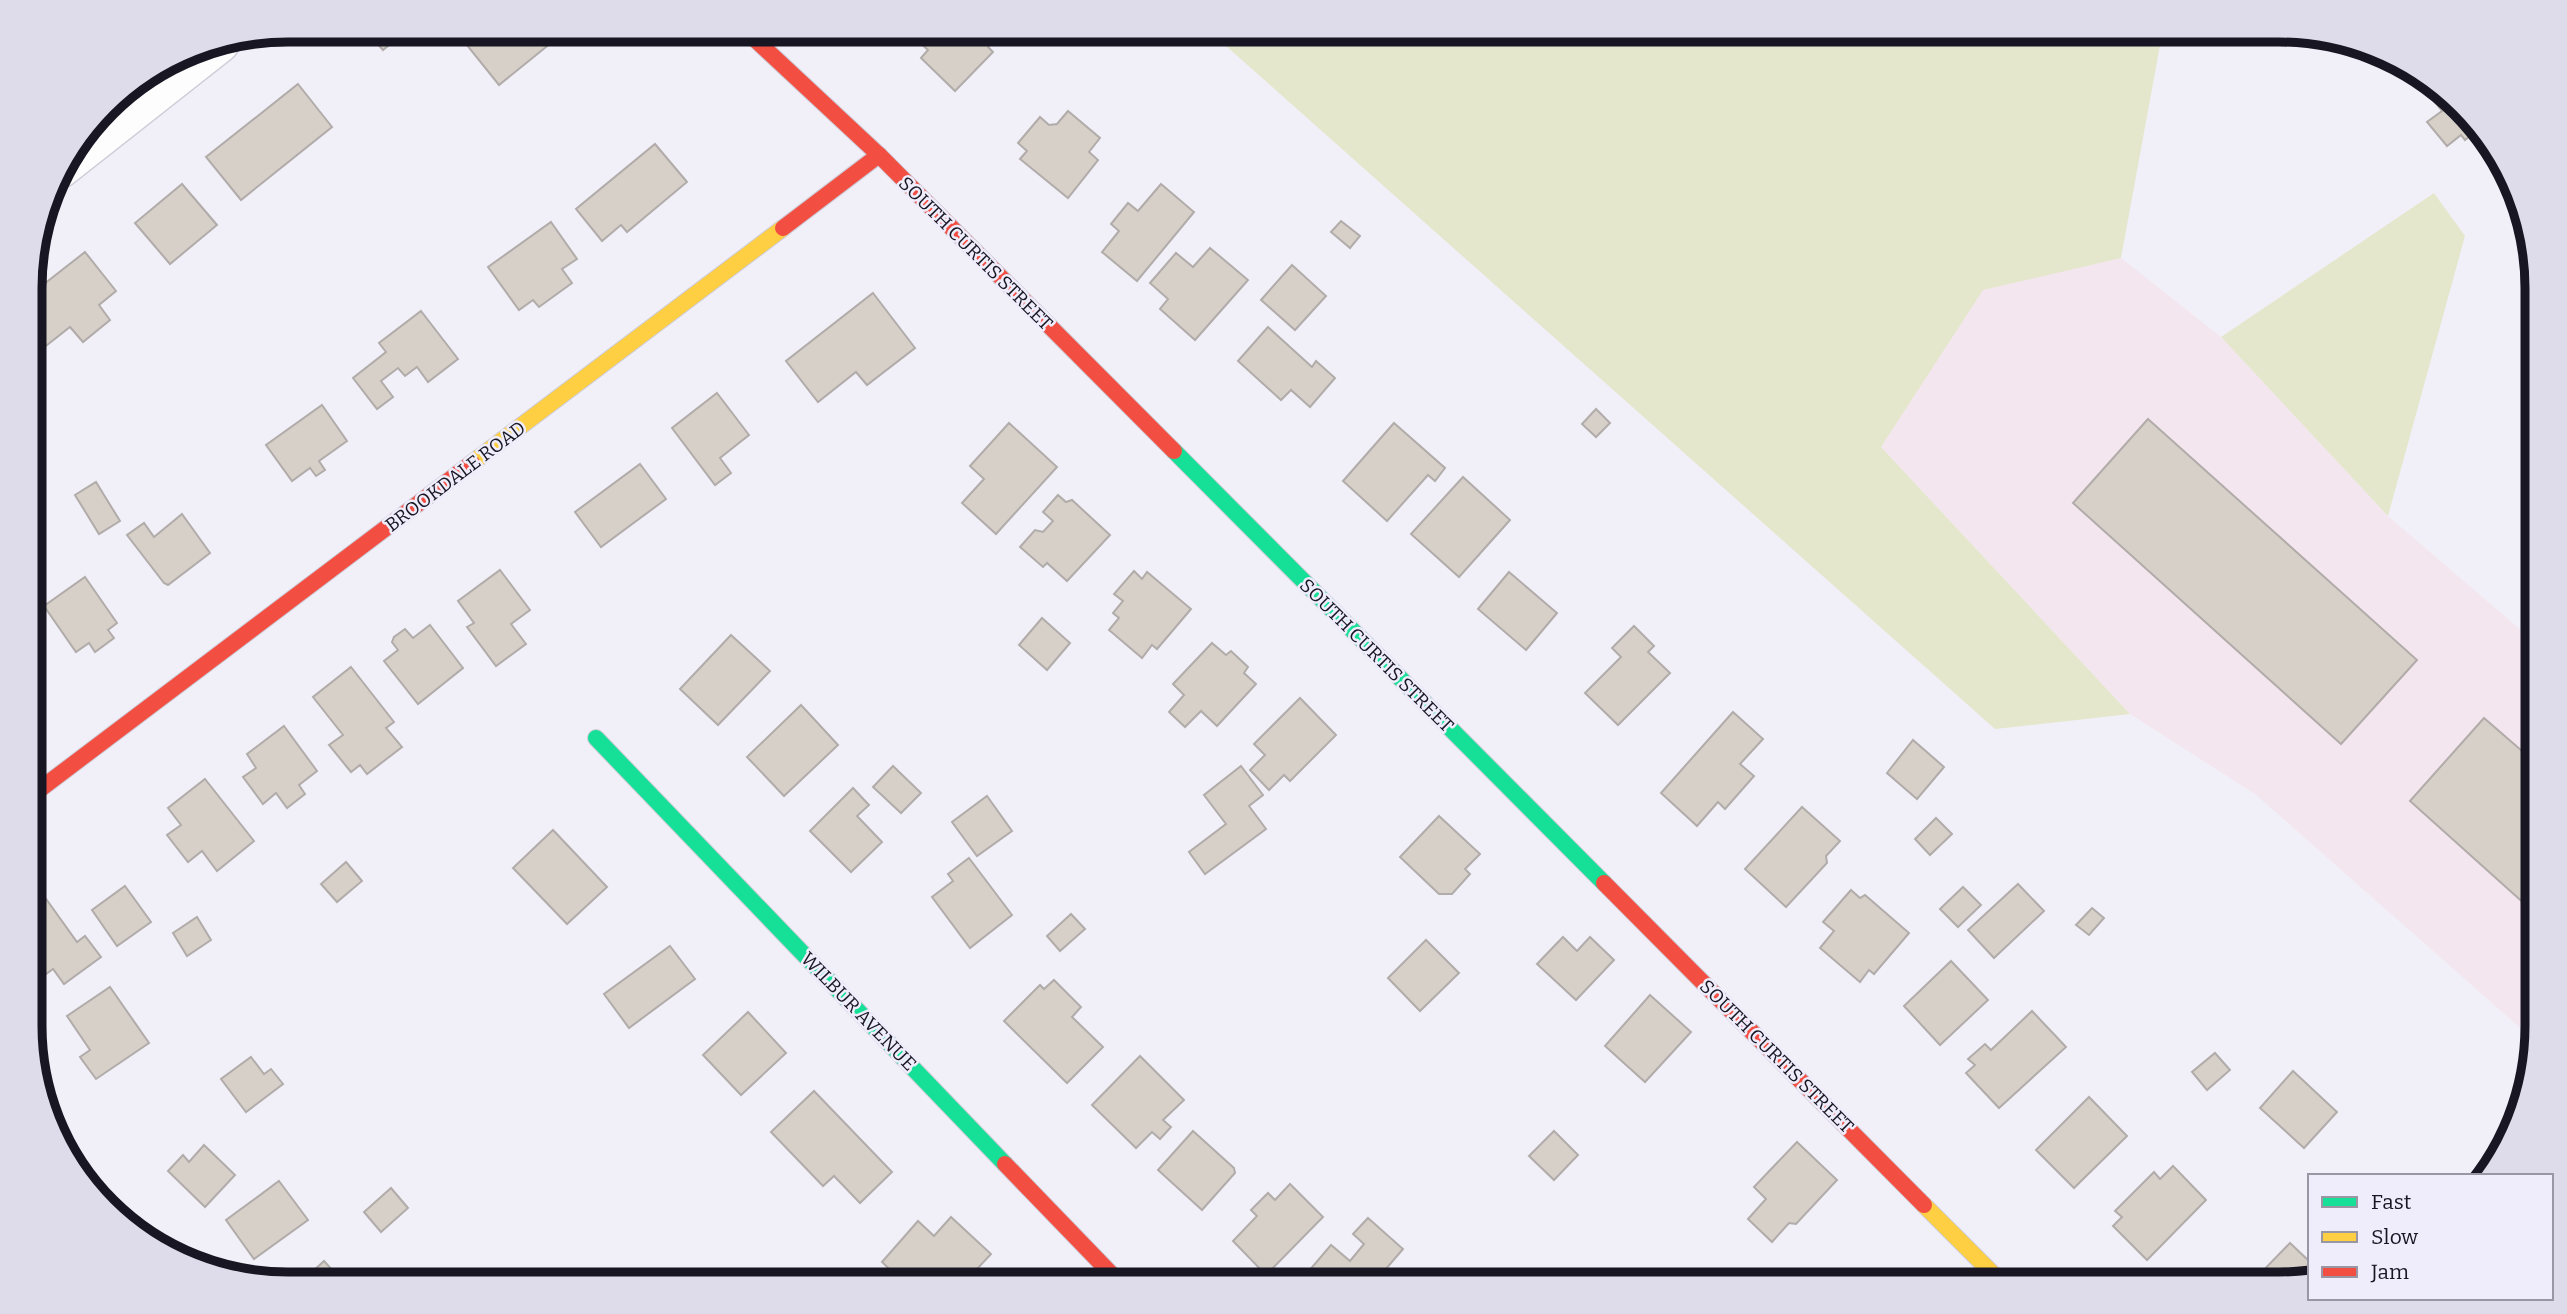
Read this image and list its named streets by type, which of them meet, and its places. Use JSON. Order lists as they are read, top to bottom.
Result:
{
  "streets": {
    "street": ["SOUTH CURTIS STREET", "BROOKDALE ROAD", "WILBUR AVENUE"]
  },
  "crossings": [
    ["SOUTH CURTIS STREET", "BROOKDALE ROAD"]
  ],
  "legend": ["Fast", "Slow", "Jam"]
}
